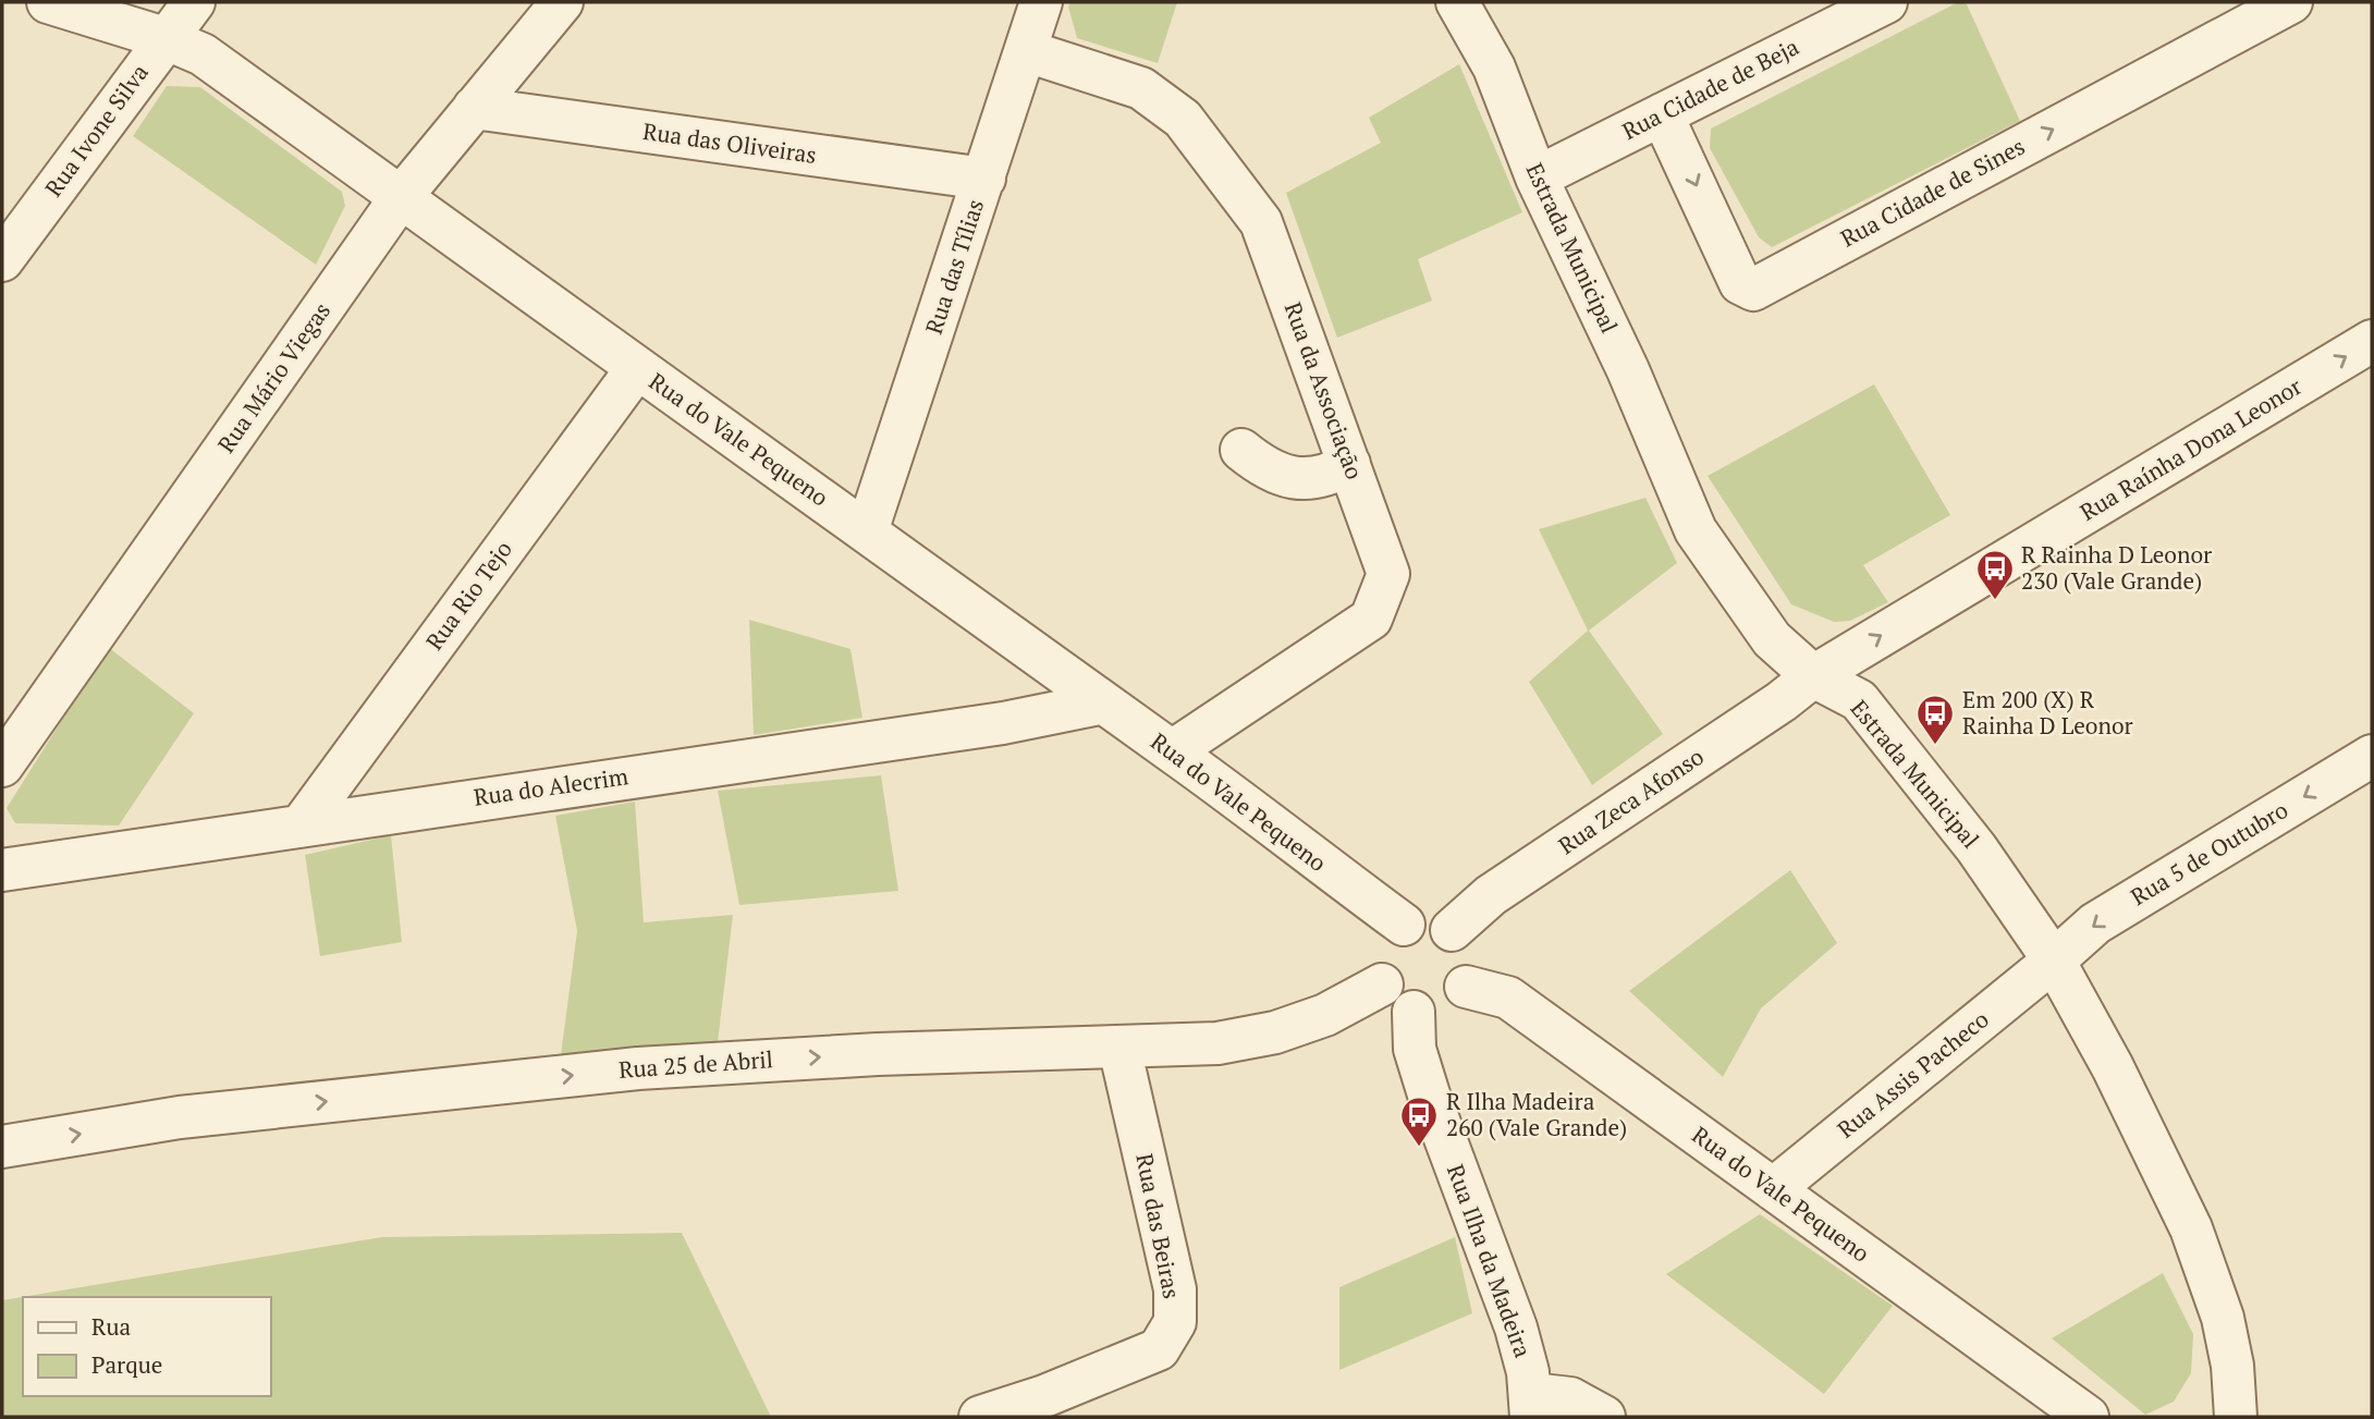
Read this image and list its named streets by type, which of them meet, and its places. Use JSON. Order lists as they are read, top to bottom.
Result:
{
  "streets": {
    "street": [
      "Rua Cidade de Beja",
      "Rua Ivone Silva",
      "Rua das Oliveiras",
      "Rua Cidade de Sines",
      "Estrada Municipal",
      "Rua das Tílias",
      "Rua Mário Viegas",
      "Rua da Associação",
      "Rua do Vale Pequeno",
      "Rua Raínha Dona Leonor",
      "Rua Rio Tejo",
      "Rua do Alecrim",
      "Rua Zeca Afonso",
      "Rua 5 de Outubro",
      "Rua 25 de Abril",
      "Rua Assis Pacheco",
      "Rua das Beiras",
      "Rua Ilha da Madeira"
    ]
  },
  "crossings": [
    ["Rua Cidade de Beja", "Rua Cidade de Sines"],
    ["Rua Cidade de Beja", "Estrada Municipal"],
    ["Rua Ivone Silva", "Rua do Vale Pequeno"],
    ["Rua das Oliveiras", "Rua das Tílias"],
    ["Rua das Oliveiras", "Rua Mário Viegas"],
    ["Estrada Municipal", "Rua Raínha Dona Leonor"],
    ["Estrada Municipal", "Rua Zeca Afonso"],
    ["Estrada Municipal", "Rua 5 de Outubro"],
    ["Estrada Municipal", "Rua Assis Pacheco"],
    ["Rua das Tílias", "Rua da Associação"],
    ["Rua das Tílias", "Rua do Vale Pequeno"],
    ["Rua Mário Viegas", "Rua do Vale Pequeno"],
    ["Rua da Associação", "Rua do Vale Pequeno"],
    ["Rua do Vale Pequeno", "Rua Rio Tejo"],
    ["Rua do Vale Pequeno", "Rua do Alecrim"],
    ["Rua do Vale Pequeno", "Rua Zeca Afonso"],
    ["Rua do Vale Pequeno", "Rua 25 de Abril"],
    ["Rua do Vale Pequeno", "Rua Assis Pacheco"],
    ["Rua do Vale Pequeno", "Rua Ilha da Madeira"],
    ["Rua Raínha Dona Leonor", "Rua Zeca Afonso"],
    ["Rua Rio Tejo", "Rua do Alecrim"],
    ["Rua Zeca Afonso", "Rua 25 de Abril"],
    ["Rua Zeca Afonso", "Rua Ilha da Madeira"],
    ["Rua 5 de Outubro", "Rua Assis Pacheco"],
    ["Rua 25 de Abril", "Rua das Beiras"],
    ["Rua 25 de Abril", "Rua Ilha da Madeira"]
  ],
  "one_way": ["Rua Raínha Dona Leonor", "Rua 5 de Outubro", "Rua 25 de Abril"],
  "places": {
    "bus stop": ["R Rainha D Leonor 230 (Vale Grande)", "Em 200 (X) R Rainha D Leonor", "R Ilha Madeira 260 (Vale Grande)"]
  },
  "legend": ["Rua", "Parque"]
}
